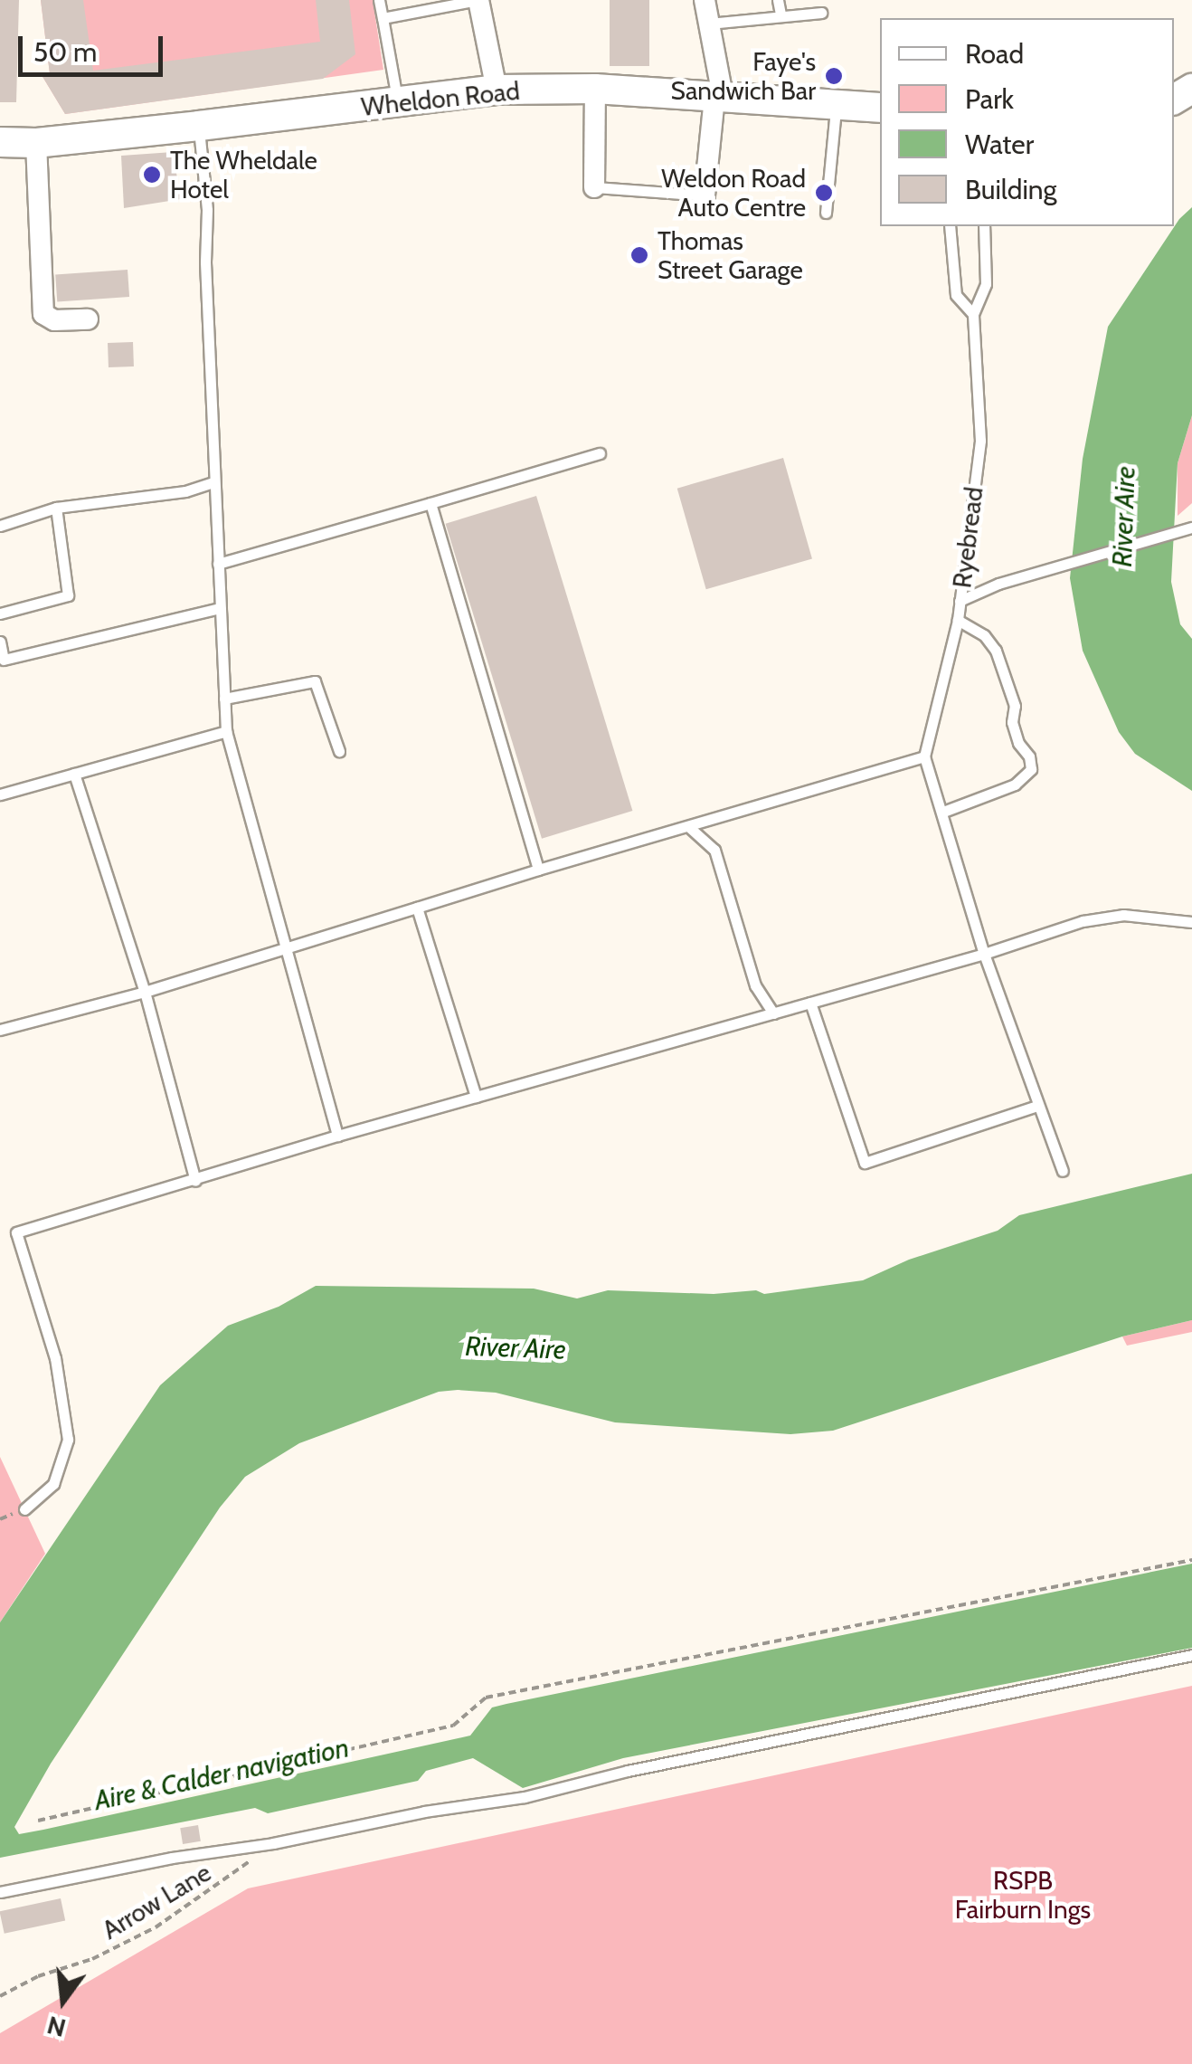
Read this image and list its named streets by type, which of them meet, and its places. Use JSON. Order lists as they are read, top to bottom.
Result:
{
  "streets": {
    "street": ["Wheldon Road"],
    "lane": ["Ryebread"],
    "path": ["Arrow Lane"]
  },
  "water": ["River Aire", "Aire & Calder navigation"],
  "parks": ["RSPB Fairburn Ings"],
  "places": [
    "Faye's Sandwich Bar",
    "The Wheldale Hotel",
    "Weldon Road Auto Centre",
    "Thomas Street Garage"
  ],
  "legend": [
    "Road",
    "Park",
    "Water",
    "Building"
  ],
  "scale_bar": "50 m",
  "north": "bottom"
}
